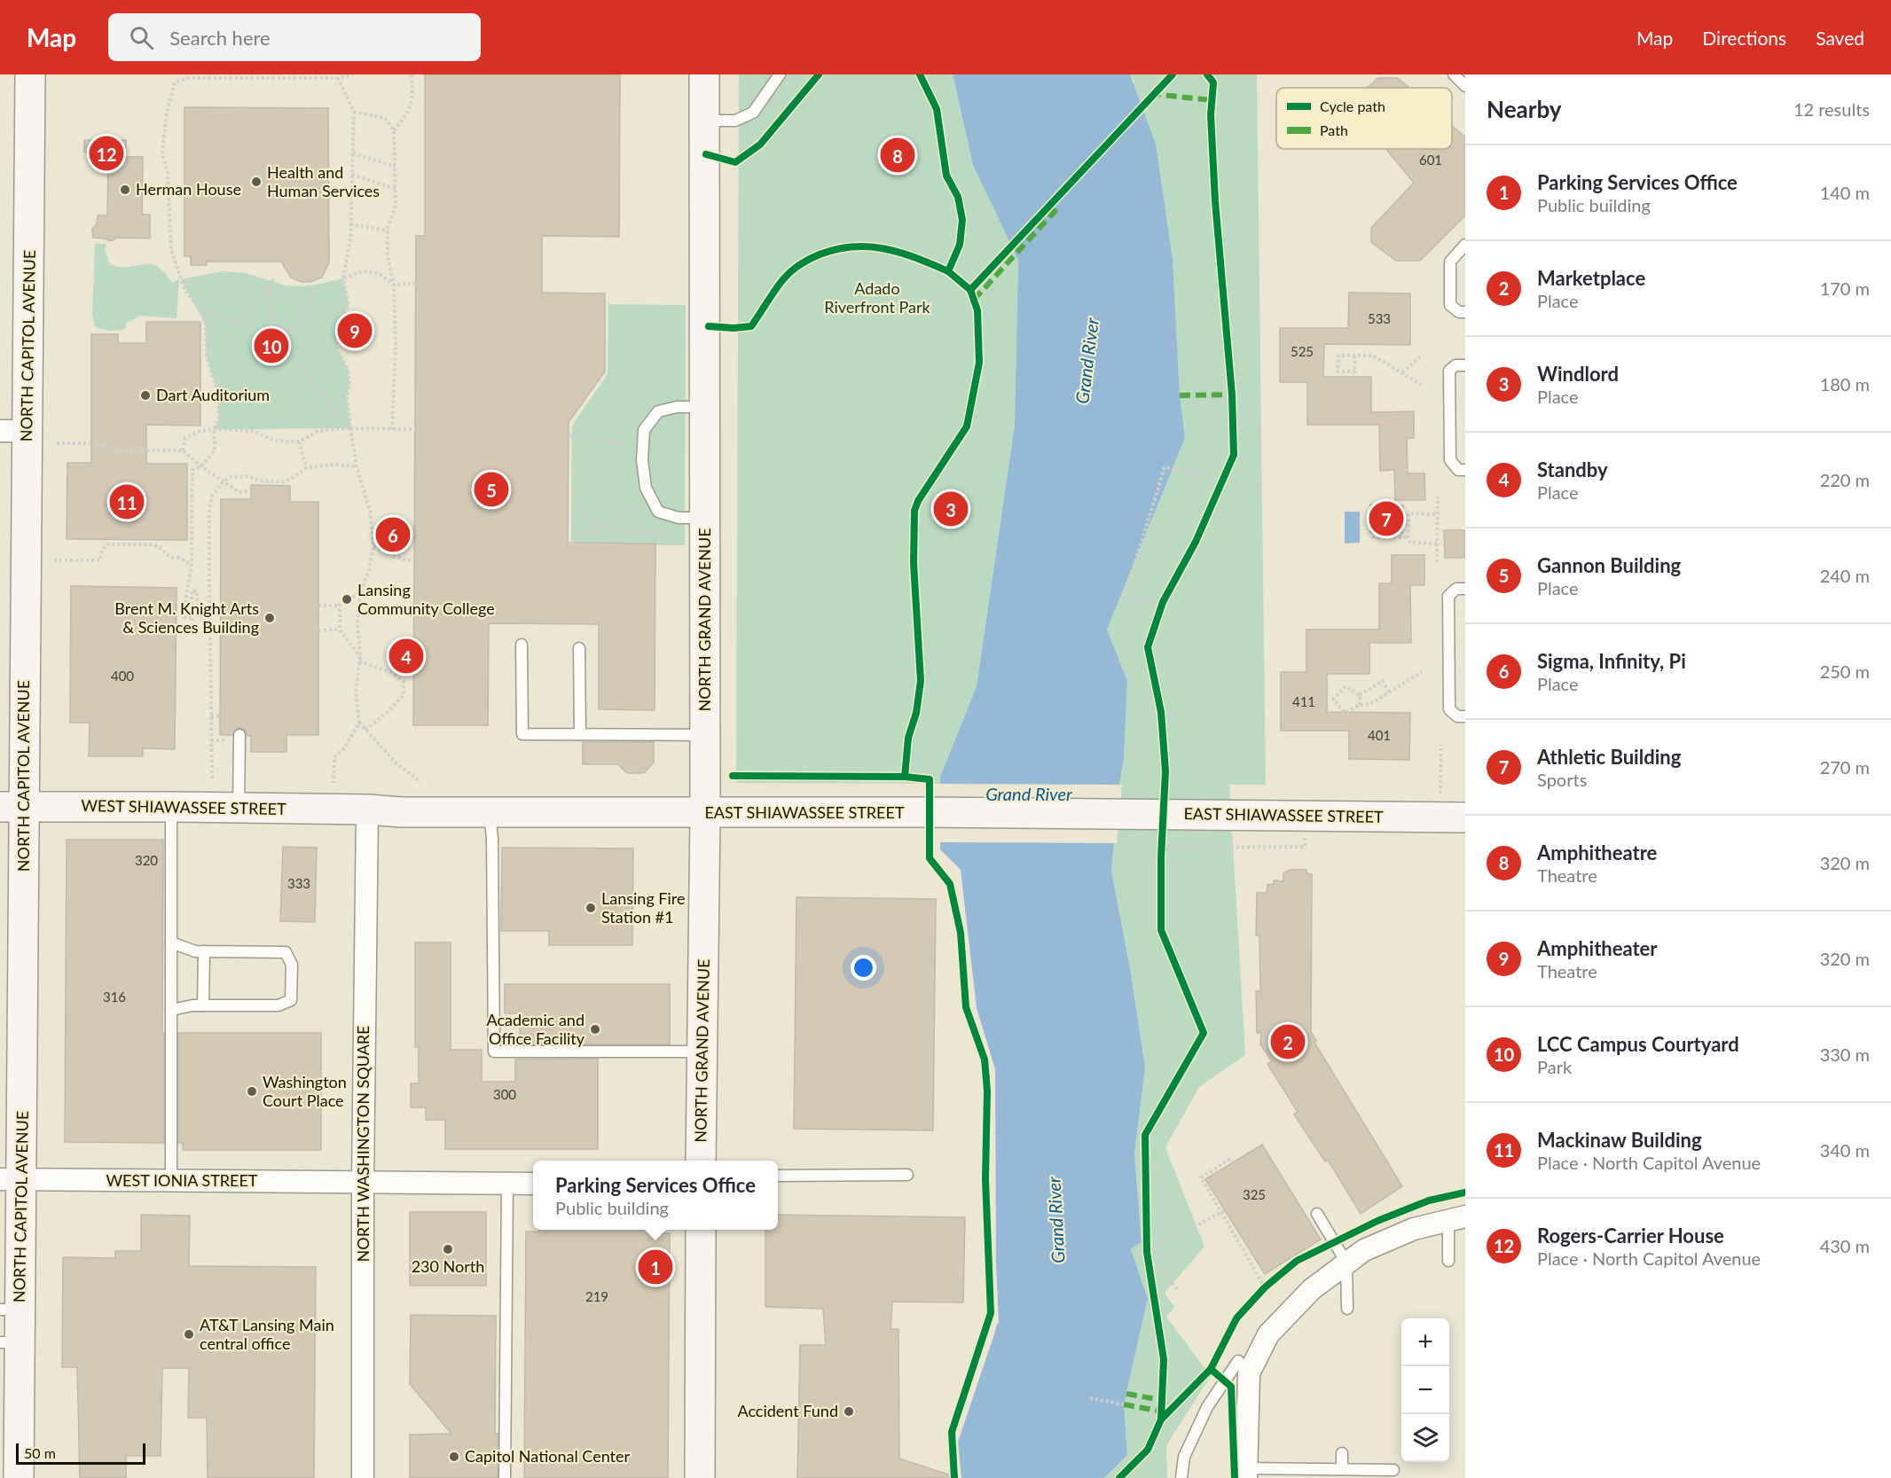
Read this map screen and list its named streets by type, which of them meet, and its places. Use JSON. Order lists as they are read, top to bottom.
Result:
{
  "streets": {
    "street": [
      "NORTH CAPITOL AVENUE",
      "NORTH GRAND AVENUE",
      "WEST SHIAWASSEE STREET",
      "EAST SHIAWASSEE STREET",
      "NORTH WASHINGTON SQUARE",
      "WEST IONIA STREET"
    ]
  },
  "crossings": [
    ["NORTH CAPITOL AVENUE", "WEST SHIAWASSEE STREET"],
    ["NORTH CAPITOL AVENUE", "WEST IONIA STREET"],
    ["NORTH GRAND AVENUE", "EAST SHIAWASSEE STREET"],
    ["WEST SHIAWASSEE STREET", "EAST SHIAWASSEE STREET"],
    ["WEST SHIAWASSEE STREET", "NORTH WASHINGTON SQUARE"],
    ["EAST SHIAWASSEE STREET", "NORTH WASHINGTON SQUARE"],
    ["NORTH WASHINGTON SQUARE", "WEST IONIA STREET"]
  ],
  "water": ["Grand River"],
  "parks": ["Adado Riverfront Park"],
  "places": [
    "Health and Human Services",
    "Herman House",
    "Dart Auditorium",
    "Lansing Community College",
    "Brent M. Knight Arts & Sciences Building",
    "Lansing Fire Station #1",
    "Academic and Office Facility",
    "Washington Court Place",
    "230 North",
    "AT&T Lansing Main central office",
    "Accident Fund",
    "Capitol National Center"
  ],
  "house_numbers": [
    "601",
    "533",
    "525",
    "400",
    "411",
    "401",
    "320",
    "333",
    "316",
    "300",
    "325",
    "219"
  ],
  "legend": ["Cycle path", "Path"],
  "scale_bar": "50 m",
  "page": {
    "header": "Map",
    "search": "Search here",
    "nav": ["Map", "Directions", "Saved"],
    "heading": ["Nearby", "12 results"],
    "pins": [
      "12",
      "8",
      "9",
      "10",
      "5",
      "11",
      "3",
      "7",
      "6",
      "4",
      "2",
      "1"
    ],
    "list": [
      {
        "mark": "1",
        "name": "Parking Services Office",
        "note": "Public building",
        "value": "140 m"
      },
      {
        "mark": "2",
        "name": "Marketplace",
        "note": "Place",
        "value": "170 m"
      },
      {
        "mark": "3",
        "name": "Windlord",
        "note": "Place",
        "value": "180 m"
      },
      {
        "mark": "4",
        "name": "Standby",
        "note": "Place",
        "value": "220 m"
      },
      {
        "mark": "5",
        "name": "Gannon Building",
        "note": "Place",
        "value": "240 m"
      },
      {
        "mark": "6",
        "name": "Sigma, Infinity, Pi",
        "note": "Place",
        "value": "250 m"
      },
      {
        "mark": "7",
        "name": "Athletic Building",
        "note": "Sports",
        "value": "270 m"
      },
      {
        "mark": "8",
        "name": "Amphitheatre",
        "note": "Theatre",
        "value": "320 m"
      },
      {
        "mark": "9",
        "name": "Amphitheater",
        "note": "Theatre",
        "value": "320 m"
      },
      {
        "mark": "10",
        "name": "LCC Campus Courtyard",
        "note": "Park",
        "value": "330 m"
      },
      {
        "mark": "11",
        "name": "Mackinaw Building",
        "note": "Place · North Capitol Avenue",
        "value": "340 m"
      },
      {
        "mark": "12",
        "name": "Rogers-Carrier House",
        "note": "Place · North Capitol Avenue",
        "value": "430 m"
      }
    ],
    "popup": ["Parking Services Office", "Public building"],
    "map_buttons": ["+", "−"],
    "scale": "50 m"
  }
}
